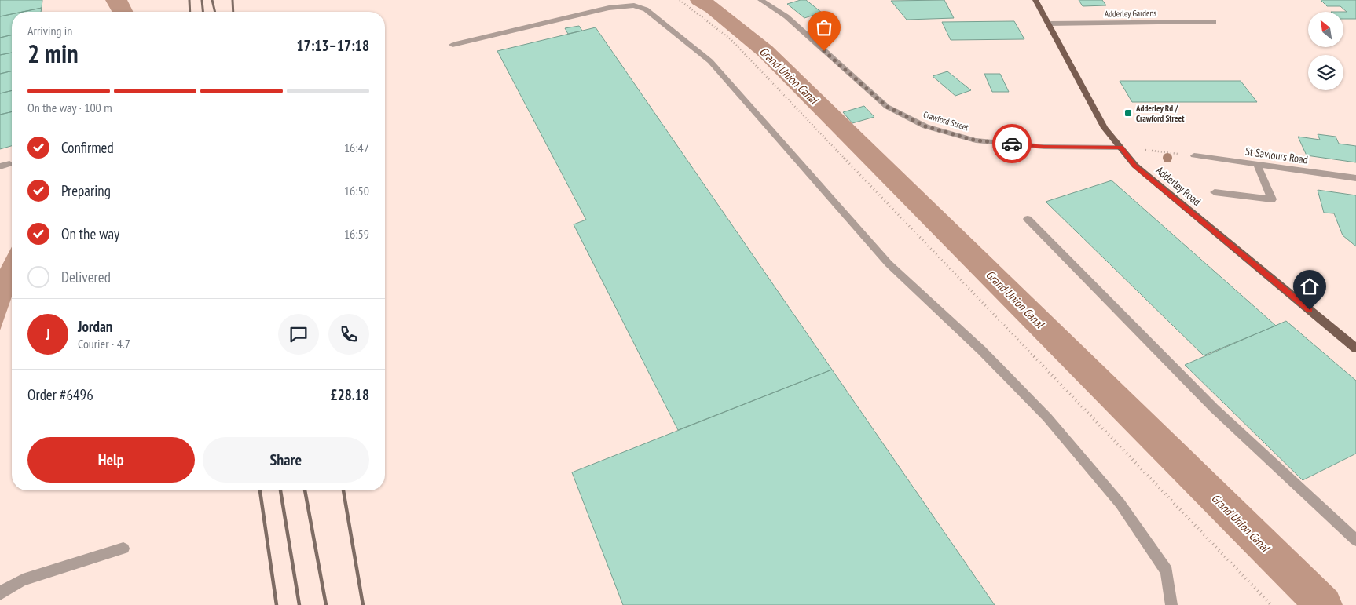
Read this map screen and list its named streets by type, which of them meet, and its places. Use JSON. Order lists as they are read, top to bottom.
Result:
{
  "streets": {
    "main road": ["Adderley Road"],
    "street": ["Adderley Gardens", "Crawford Street", "St Saviours Road"]
  },
  "crossings": [
    ["Adderley Gardens", "Adderley Road"],
    ["Crawford Street", "Adderley Road"]
  ],
  "water": ["Grand Union Canal"],
  "places": {
    "transit": ["Adderley Rd / Crawford Street"]
  },
  "north": "top left",
  "page": {
    "heading": ["2 min", "Arriving in", "17:13–17:18"],
    "panel": [
      "Jordan",
      "Courier · 4.7",
      "Order #6496",
      "£28.18"
    ],
    "bar": "On the way · 100 m",
    "list": [
      ["Confirmed", "16:47"],
      ["Preparing", "16:50"],
      ["On the way", "16:59"],
      "Delivered"
    ],
    "round": "J",
    "buttons": ["Help", "Share"]
  }
}
